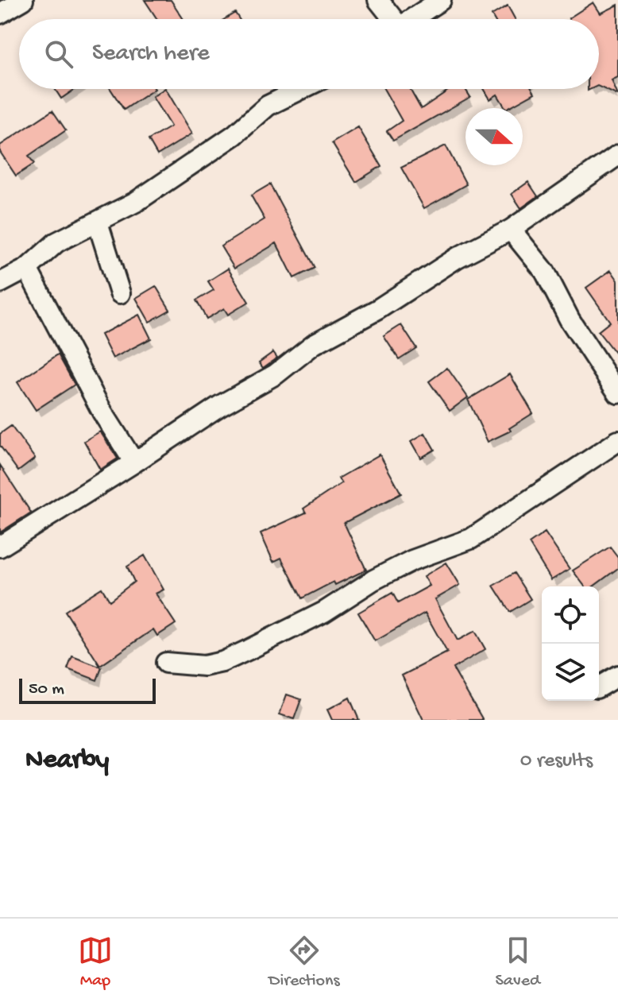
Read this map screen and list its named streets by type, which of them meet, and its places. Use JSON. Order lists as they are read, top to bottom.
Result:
{
  "scale_bar": "50 m",
  "north": "right",
  "page": {
    "search": "Search here",
    "scale": "50 m",
    "heading": ["Nearby", "0 results"],
    "nav": ["Map", "Directions", "Saved"]
  }
}
